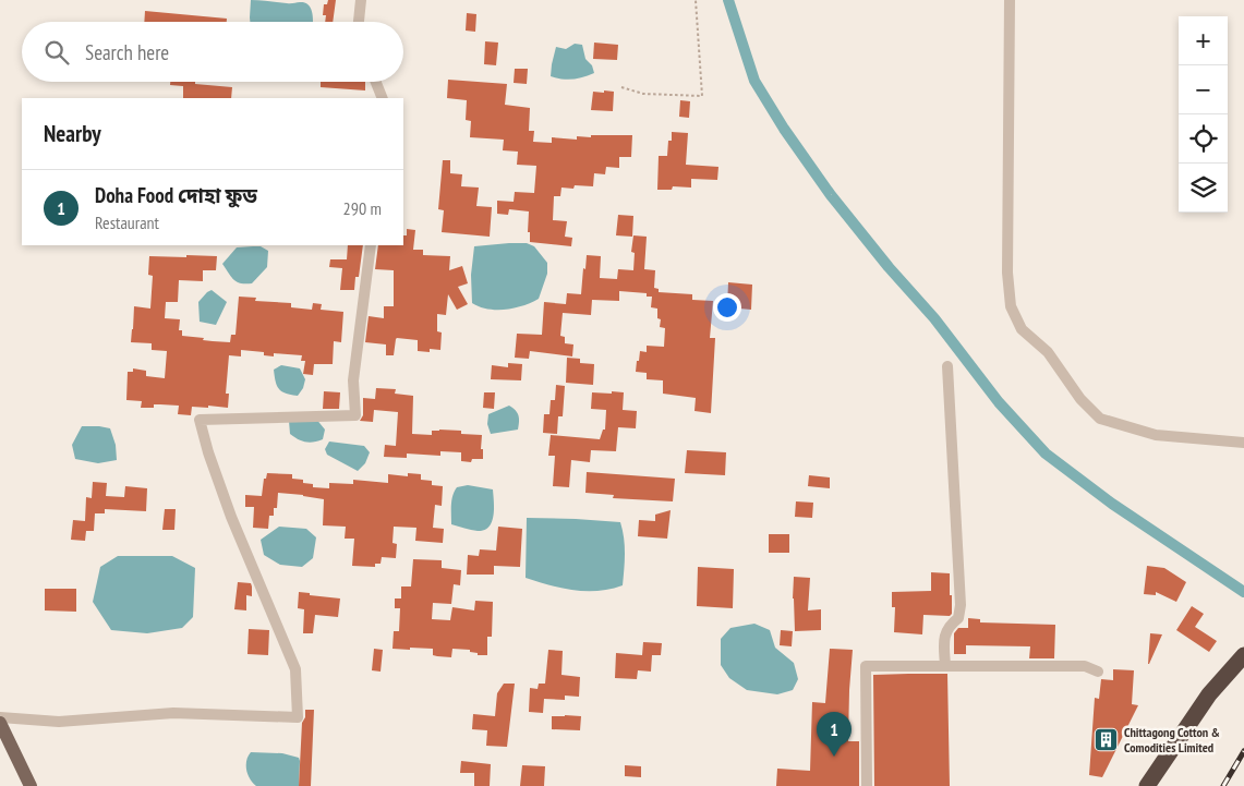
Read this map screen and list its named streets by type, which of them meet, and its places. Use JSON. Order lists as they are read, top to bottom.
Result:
{
  "places": {
    "building": ["Chittagong Cotton & Comodities Limited"]
  },
  "page": {
    "map_buttons": ["+", "−"],
    "search": "Search here",
    "heading": "Nearby",
    "list": [
      {
        "mark": "1",
        "name": "Doha Food দোহা ফুড",
        "note": "Restaurant",
        "value": "290 m"
      }
    ],
    "pins": "1"
  }
}
